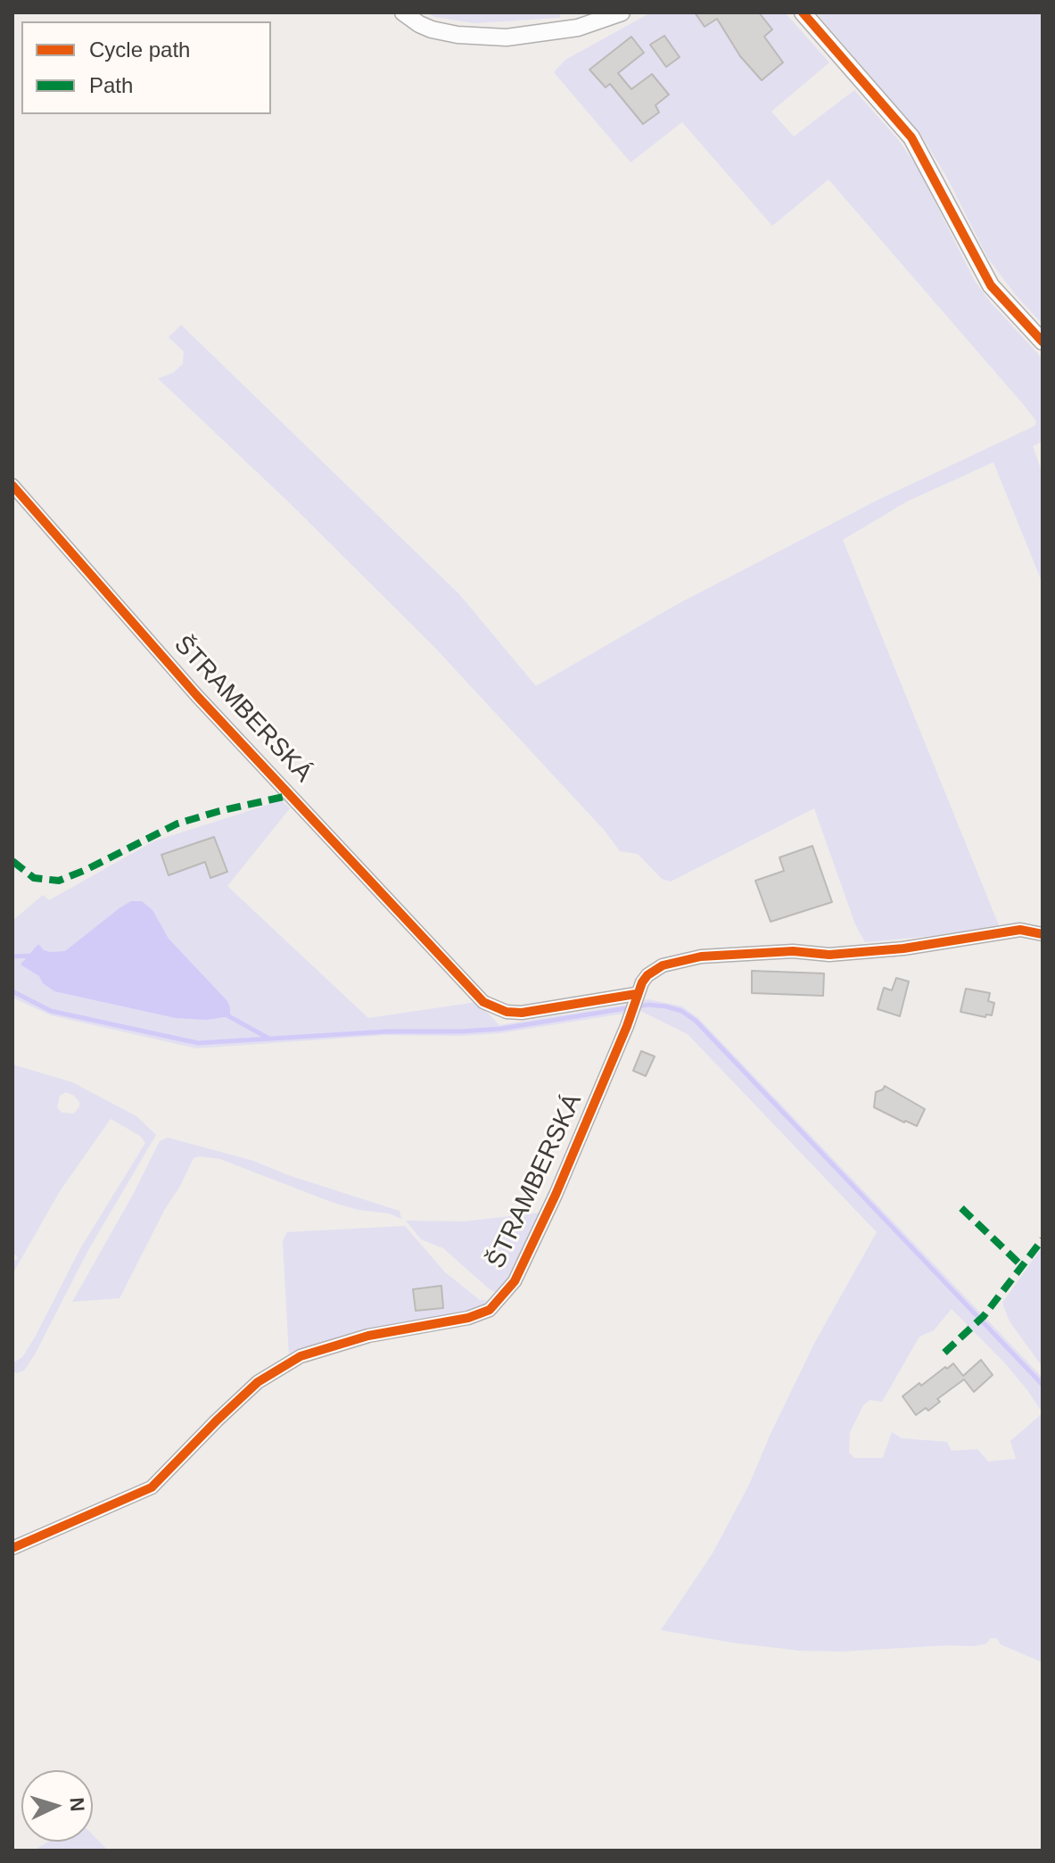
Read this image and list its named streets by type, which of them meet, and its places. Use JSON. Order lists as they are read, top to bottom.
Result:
{
  "streets": {
    "street": ["ŠTRAMBERSKÁ"]
  },
  "legend": ["Cycle path", "Path"],
  "north": "right"
}
